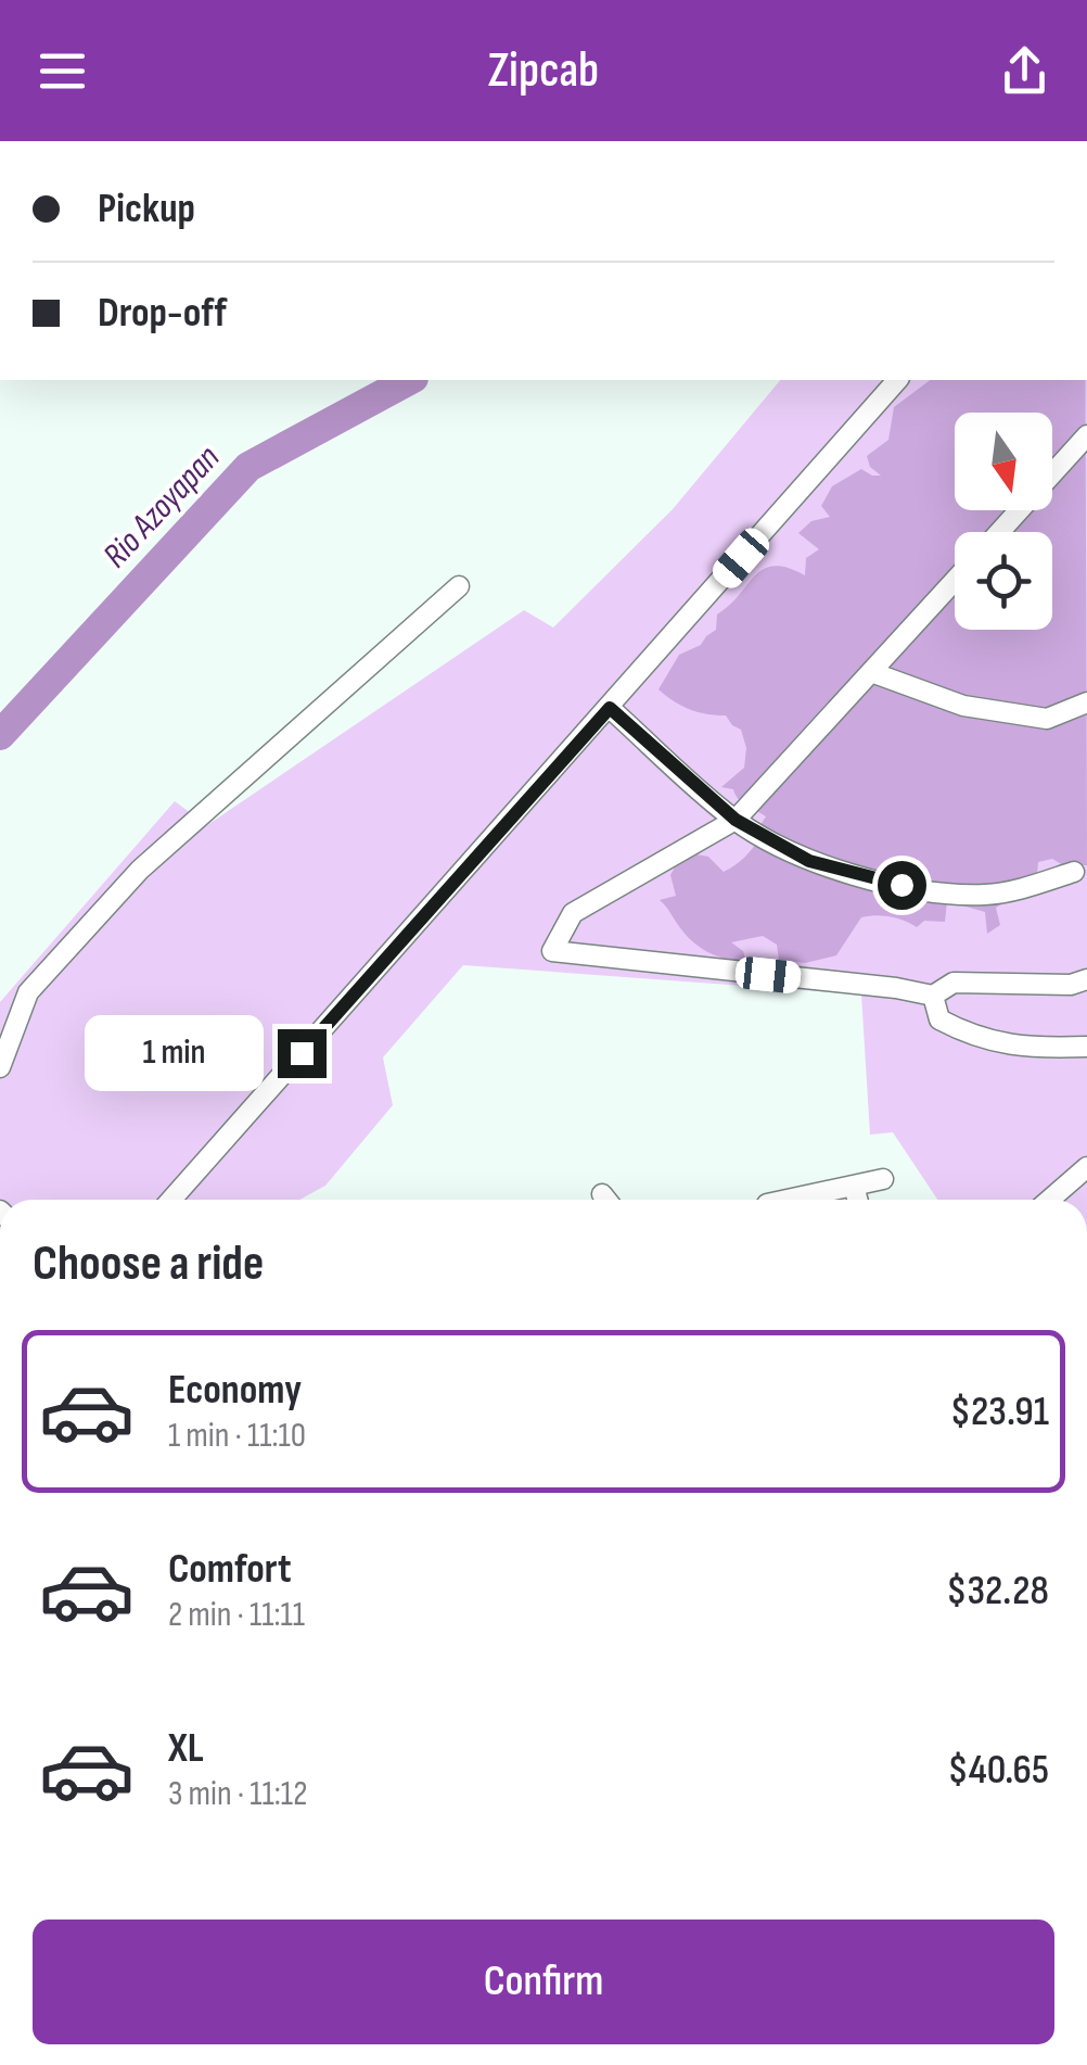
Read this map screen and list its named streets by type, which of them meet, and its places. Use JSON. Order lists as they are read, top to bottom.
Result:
{
  "water": ["Rio Azoyapan"],
  "north": "bottom",
  "page": {
    "header": "Zipcab",
    "banner": ["Pickup", "Drop-off"],
    "bubble": "1 min",
    "heading": "Choose a ride",
    "list": [
      {
        "name": "Economy",
        "note": "1 min · 11:10",
        "value": "$23.91"
      },
      {
        "name": "Comfort",
        "note": "2 min · 11:11",
        "value": "$32.28"
      },
      {
        "name": "XL",
        "note": "3 min · 11:12",
        "value": "$40.65"
      }
    ],
    "buttons": "Confirm"
  }
}
